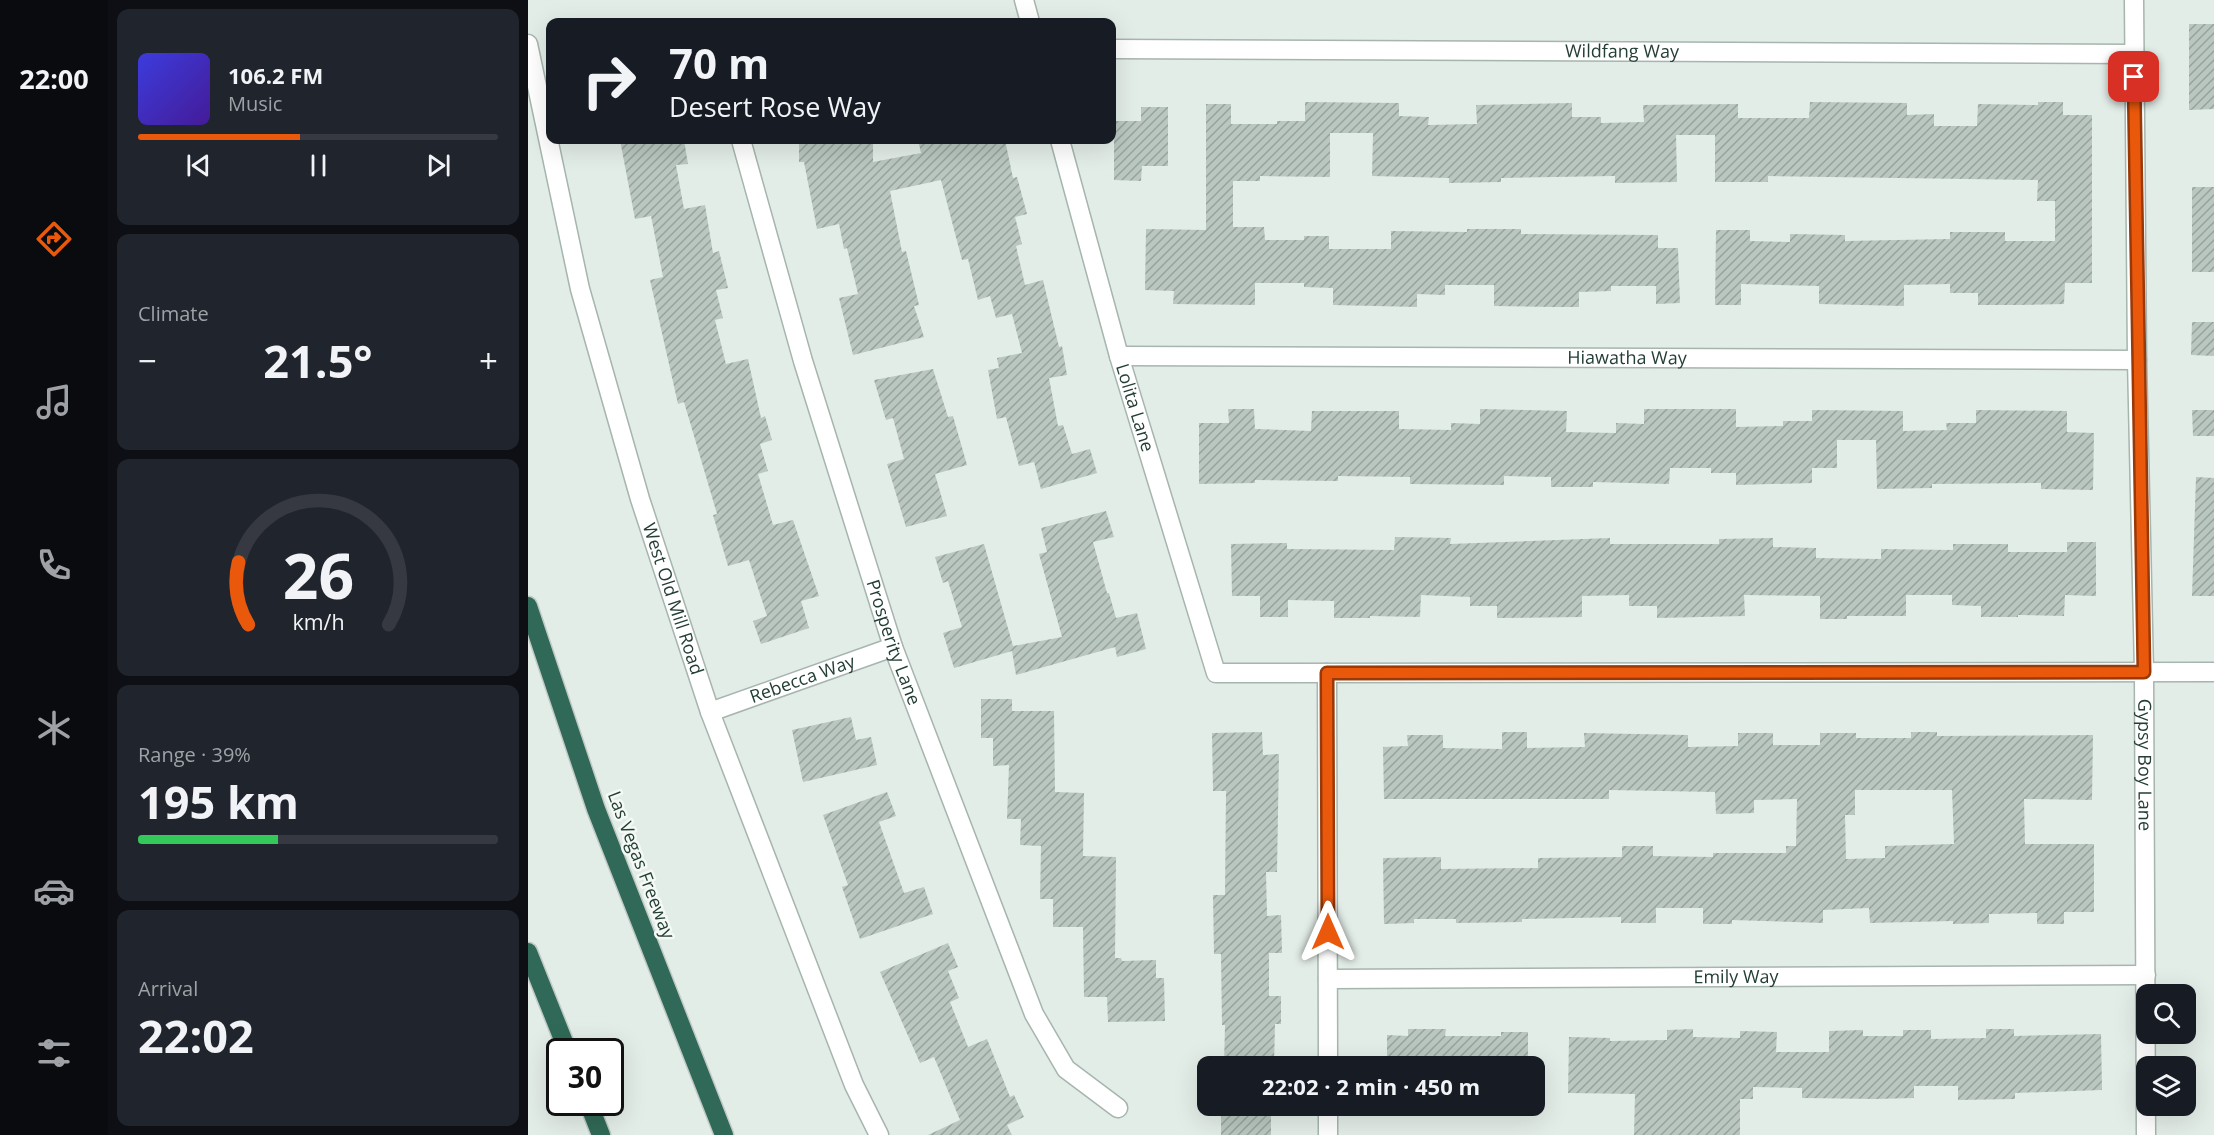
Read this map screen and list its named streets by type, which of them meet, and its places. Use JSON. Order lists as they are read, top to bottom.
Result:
{
  "streets": {
    "highway": ["Las Vegas Freeway"],
    "street": [
      "Wildfang Way",
      "Hiawatha Way",
      "Lolita Lane",
      "West Old Mill Road",
      "Prosperity Lane",
      "Rebecca Way",
      "Gypsy Boy Lane",
      "Emily Way"
    ]
  },
  "crossings": [
    ["Wildfang Way", "Gypsy Boy Lane"],
    ["Hiawatha Way", "Lolita Lane"],
    ["Hiawatha Way", "Gypsy Boy Lane"],
    ["West Old Mill Road", "Rebecca Way"],
    ["Prosperity Lane", "Rebecca Way"],
    ["Gypsy Boy Lane", "Emily Way"]
  ],
  "page": {
    "tabs": "22:00",
    "turn": ["70 m", "Desert Rose Way"],
    "song": ["106.2 FM", "Music"],
    "tile": [
      "Climate",
      ["Range · 39%", "195 km"],
      ["Arrival", "22:02"]
    ],
    "heat": ["−", "21.5°", "+"],
    "limit": "30",
    "trip": "22:02 · 2 min · 450 m",
    "gauge": ["26", "km/h"]
  }
}
